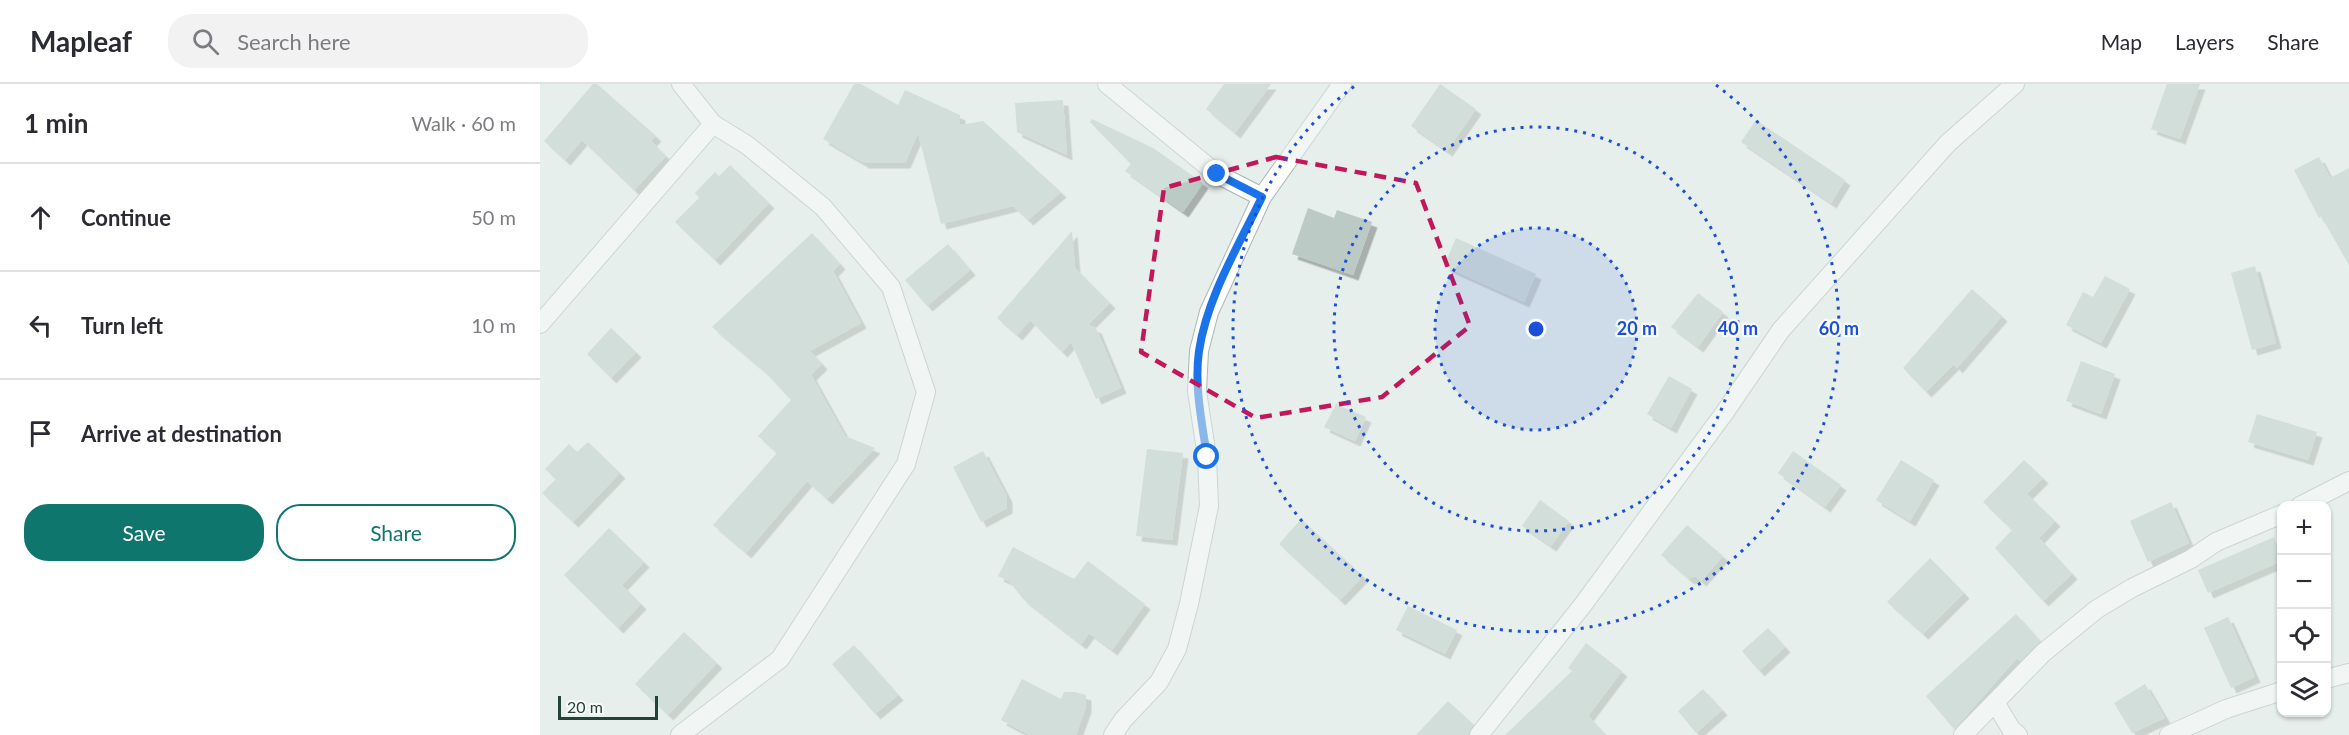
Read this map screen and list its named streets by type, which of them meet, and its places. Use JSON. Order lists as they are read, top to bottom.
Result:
{
  "scale_bar": "20 m",
  "page": {
    "header": "Mapleaf",
    "search": "Search here",
    "nav": ["Map", "Layers", "Share"],
    "heading": ["1 min", "Walk · 60 m"],
    "list": [
      ["Continue", "50 m"],
      ["Turn left", "10 m"],
      "Arrive at destination"
    ],
    "buttons": ["Save", "Share"],
    "map_buttons": ["+", "−"],
    "scale": "20 m"
  },
  "rings": ["20 m", "40 m", "60 m"]
}
